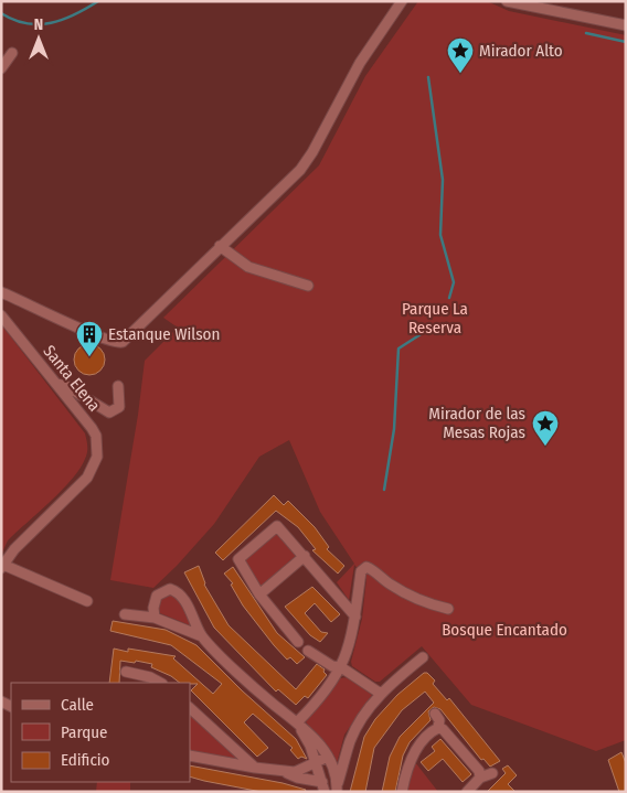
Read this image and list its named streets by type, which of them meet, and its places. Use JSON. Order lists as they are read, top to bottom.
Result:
{
  "streets": {
    "street": ["Santa Elena"]
  },
  "parks": ["Parque La Reserva", "Bosque Encantado"],
  "places": {
    "place": ["Mirador Alto", "Mirador de las Mesas Rojas"],
    "building": ["Estanque Wilson"]
  },
  "legend": ["Calle", "Parque", "Edificio"],
  "north": "top"
}
